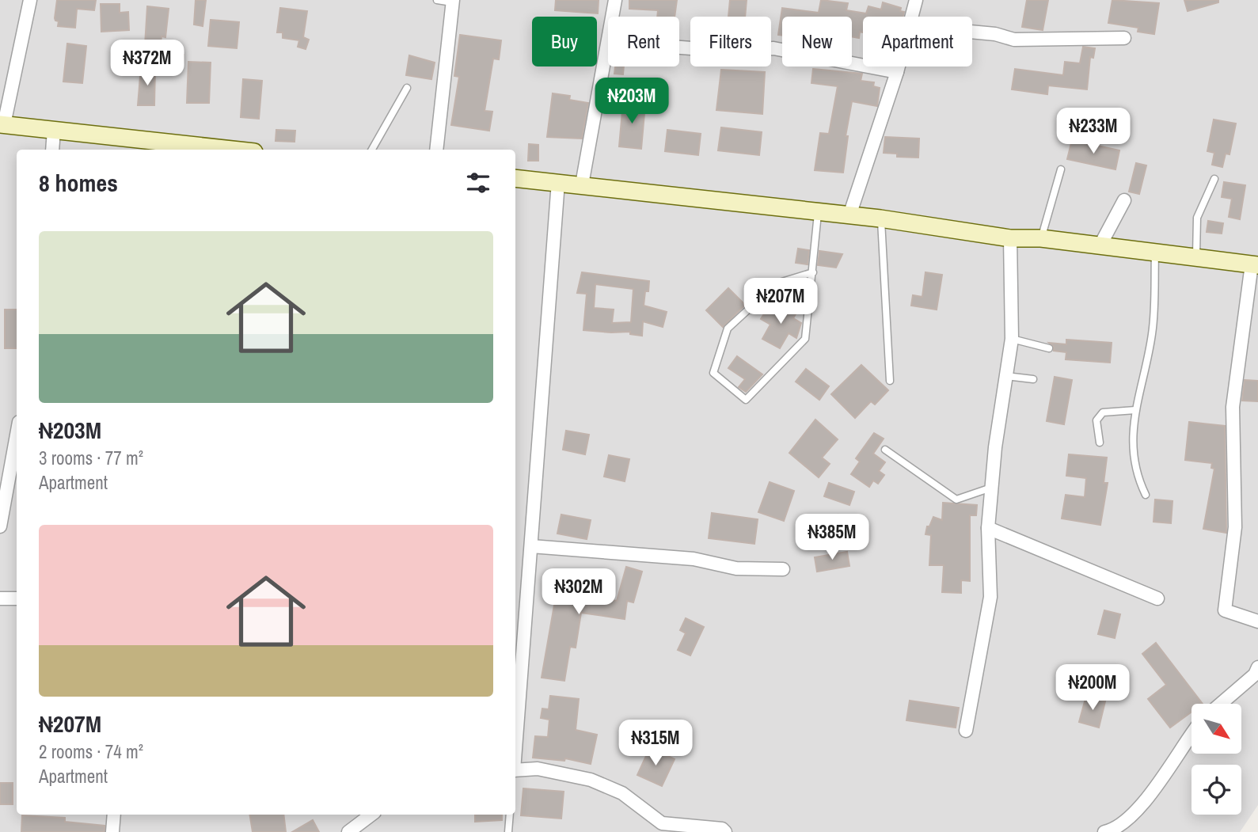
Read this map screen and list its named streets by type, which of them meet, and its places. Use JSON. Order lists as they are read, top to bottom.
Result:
{
  "north": "bottom right",
  "page": {
    "chip": [
      "Buy",
      "Rent",
      "Filters",
      "New",
      "Apartment"
    ],
    "price": [
      "₦372M",
      "₦203M",
      "₦233M",
      "₦207M",
      "₦385M",
      "₦302M",
      "₦200M",
      "₦315M"
    ],
    "heading": "8 homes",
    "list": [
      {
        "name": "₦203M",
        "note": "3 rooms · 77 m² · Apartment"
      },
      {
        "name": "₦207M",
        "note": "2 rooms · 74 m² · Apartment"
      }
    ]
  }
}
